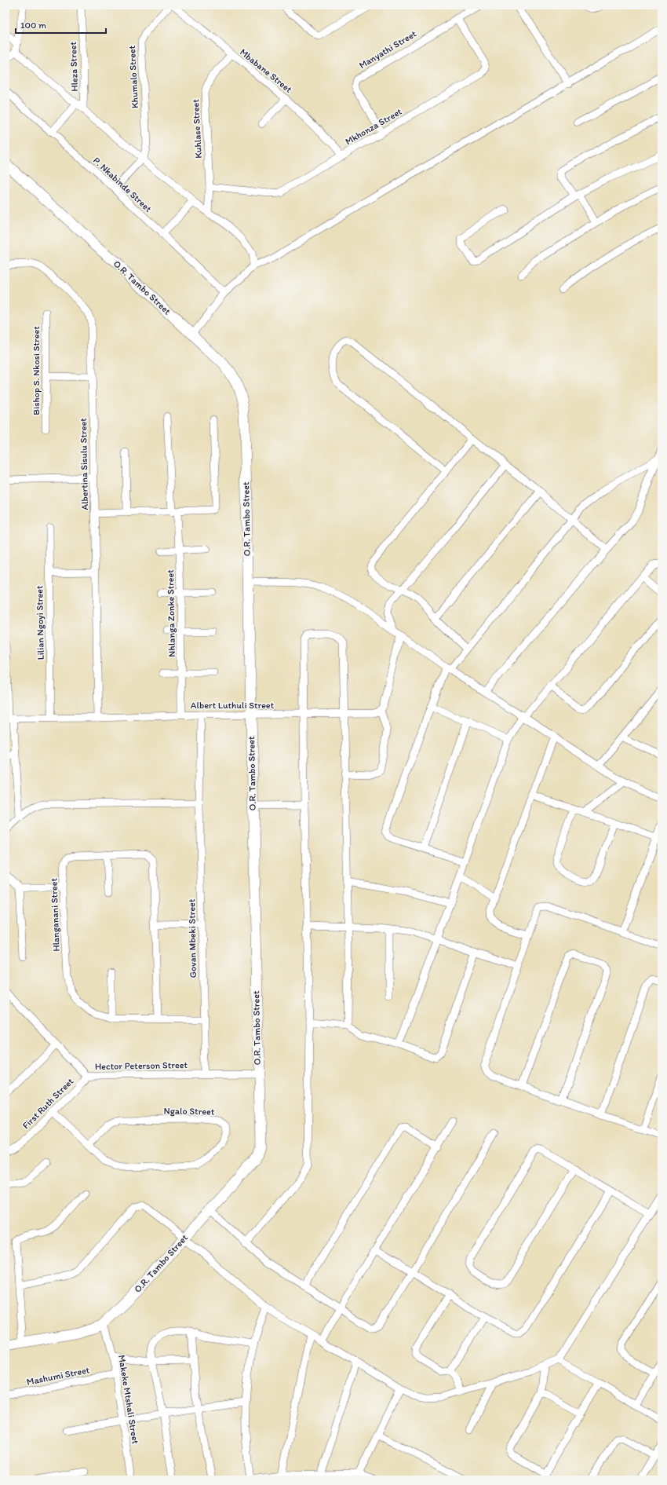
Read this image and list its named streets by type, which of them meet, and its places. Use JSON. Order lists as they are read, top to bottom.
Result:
{
  "streets": {
    "street": [
      "Manyathi Street",
      "Hleza Street",
      "Mbabane Street",
      "Khumalo Street",
      "Mkhonza Street",
      "Kuhlase Street",
      "P. Nkabinde Street",
      "O.R. Tambo Street",
      "Bishop S. Nkosi Street",
      "Albertina Sisulu Street",
      "Nhlanga Zonke Street",
      "Lilian Ngoyi Street",
      "Albert Luthuli Street",
      "Hlanganani Street",
      "Govan Mbeki Street",
      "Hector Peterson Street",
      "First Ruth Street",
      "Ngalo Street",
      "Mashumi Street",
      "Makeke Mtshali Street"
    ]
  },
  "crossings": [
    ["Manyathi Street", "Mkhonza Street"],
    ["Mbabane Street", "Mkhonza Street"],
    ["Mbabane Street", "Kuhlase Street"],
    ["Mkhonza Street", "Kuhlase Street"],
    ["O.R. Tambo Street", "Albert Luthuli Street"],
    ["O.R. Tambo Street", "Hector Peterson Street"],
    ["O.R. Tambo Street", "Makeke Mtshali Street"],
    ["Albertina Sisulu Street", "Albert Luthuli Street"],
    ["Nhlanga Zonke Street", "Albert Luthuli Street"],
    ["Lilian Ngoyi Street", "Albert Luthuli Street"],
    ["Albert Luthuli Street", "Govan Mbeki Street"],
    ["Hlanganani Street", "Govan Mbeki Street"],
    ["Govan Mbeki Street", "Hector Peterson Street"],
    ["Hector Peterson Street", "First Ruth Street"],
    ["First Ruth Street", "Ngalo Street"],
    ["Mashumi Street", "Makeke Mtshali Street"]
  ],
  "scale_bar": "100 m"
}
